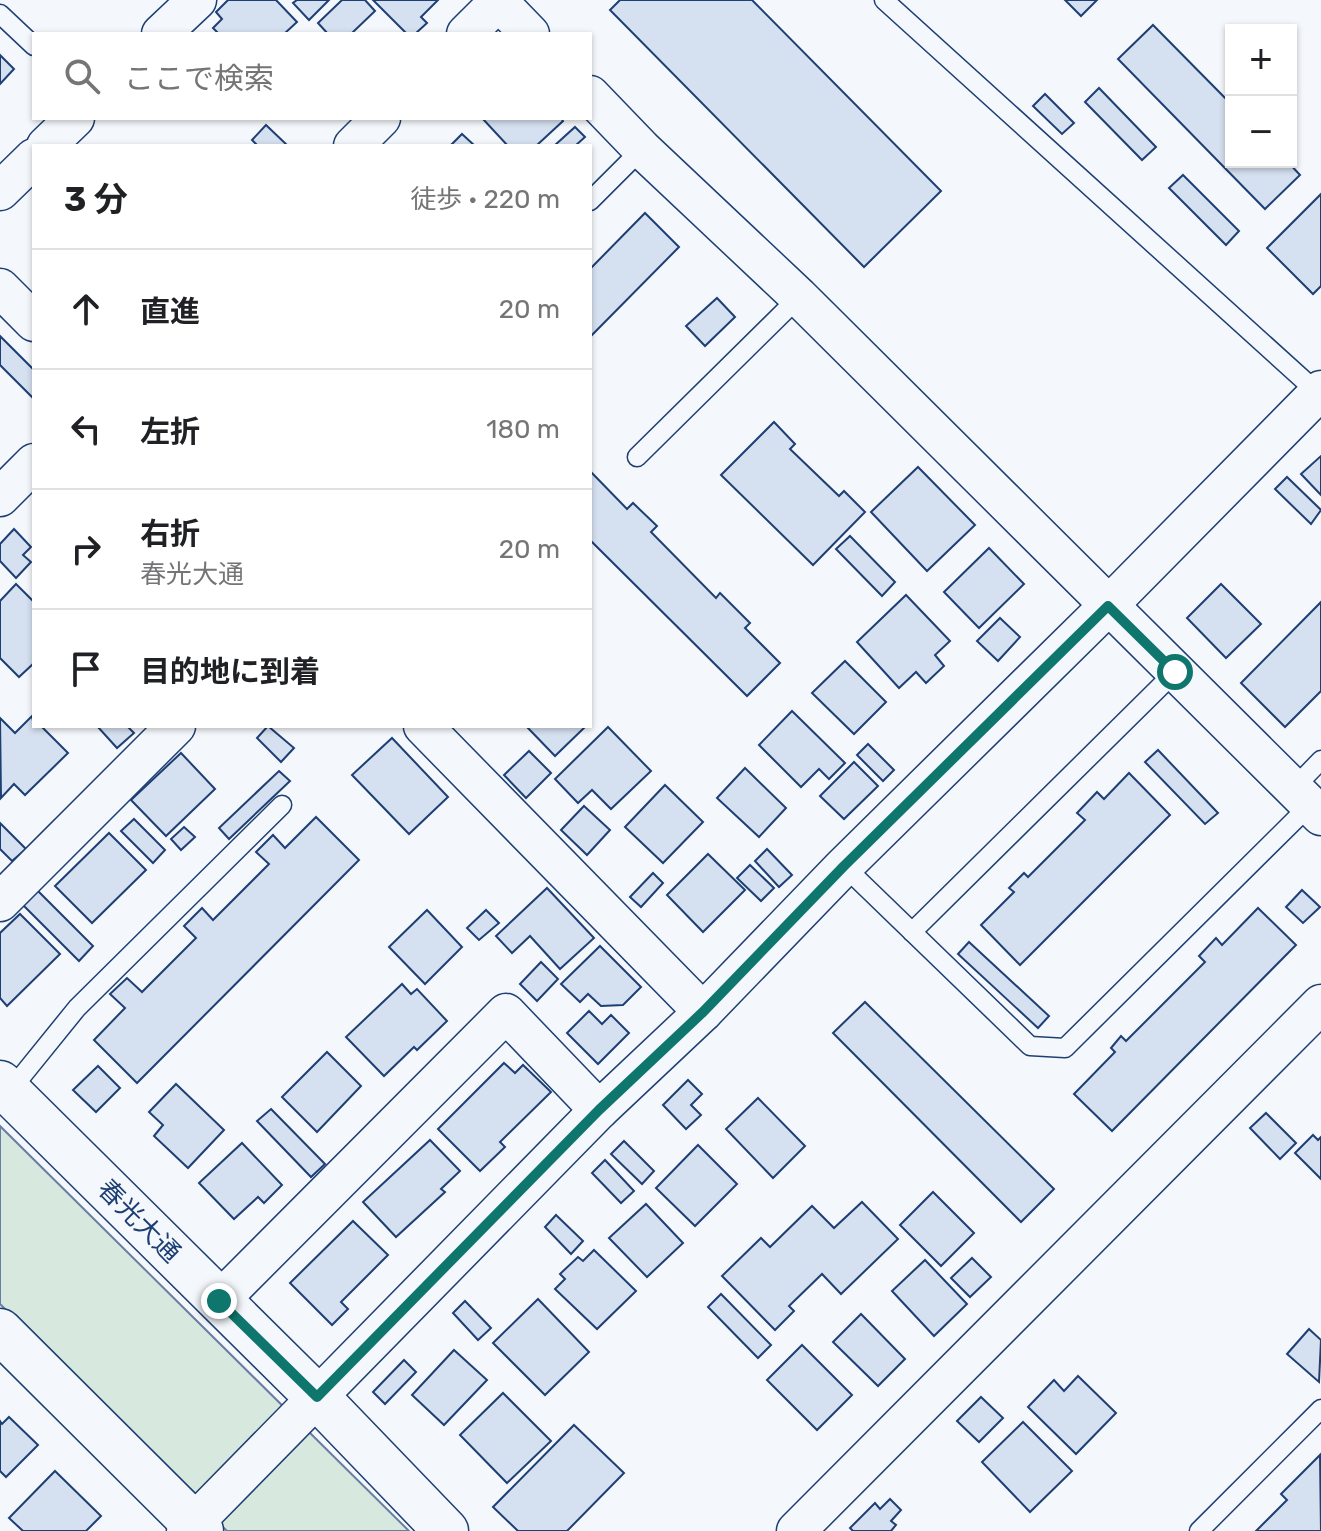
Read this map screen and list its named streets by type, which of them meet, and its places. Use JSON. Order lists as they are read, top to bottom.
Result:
{
  "streets": {
    "street": ["春光大通"]
  },
  "page": {
    "map_buttons": ["+", "−"],
    "search": "ここで検索",
    "heading": ["3 分", "徒歩 · 220 m"],
    "list": [
      ["直進", "20 m"],
      ["左折", "180 m"],
      ["右折", "春光大通", "20 m"],
      "目的地に到着"
    ]
  }
}
